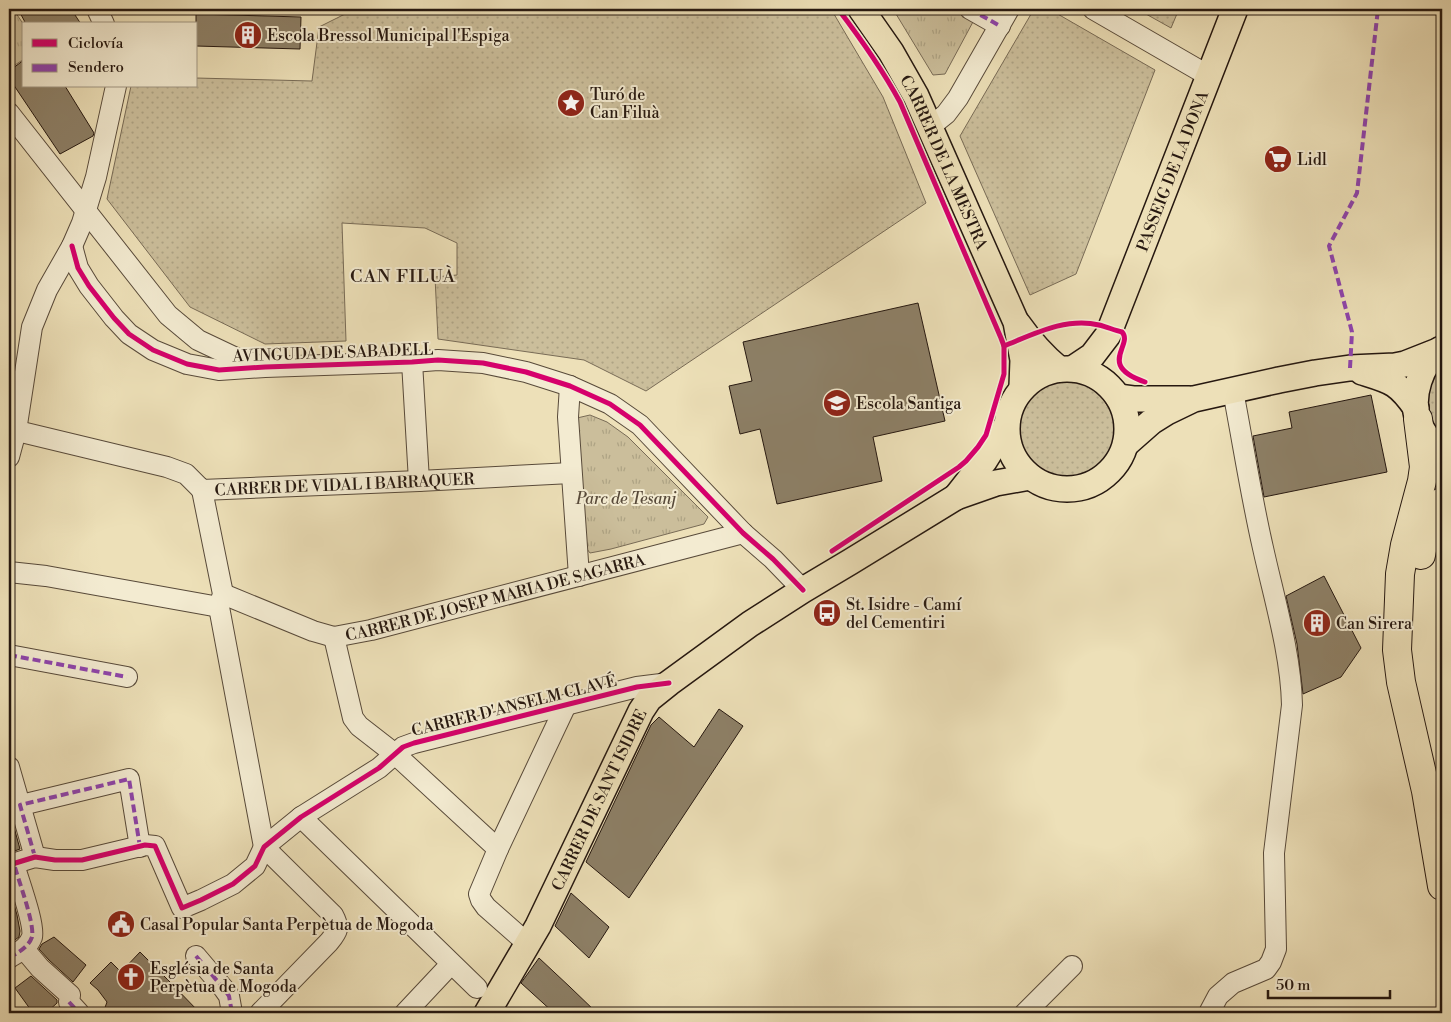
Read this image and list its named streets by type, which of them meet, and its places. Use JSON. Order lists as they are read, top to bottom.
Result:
{
  "streets": {
    "main road": ["CARRER DE LA MESTRA", "PASSEIG DE LA DONA", "CARRER DE SANT ISIDRE"],
    "street": [
      "AVINGUDA DE SABADELL",
      "CARRER DE VIDAL I BARRAQUER",
      "CARRER DE JOSEP MARIA DE SAGARRA",
      "CARRER D'ANSELM CLAVÉ"
    ]
  },
  "crossings": [
    ["CARRER DE LA MESTRA", "PASSEIG DE LA DONA"],
    ["CARRER DE LA MESTRA", "CARRER DE SANT ISIDRE"],
    ["PASSEIG DE LA DONA", "CARRER DE SANT ISIDRE"],
    ["AVINGUDA DE SABADELL", "CARRER DE JOSEP MARIA DE SAGARRA"],
    ["AVINGUDA DE SABADELL", "CARRER DE SANT ISIDRE"],
    ["CARRER D'ANSELM CLAVÉ", "CARRER DE SANT ISIDRE"]
  ],
  "districts": ["CAN FILUÀ"],
  "parks": ["Parc de Tesanj"],
  "places": {
    "building": ["Escola Bressol Municipal l'Espiga", "Can Sirera"],
    "place": ["Turó de Can Filuà"],
    "supermarket": ["Lidl"],
    "school or university": ["Escola Santiga"],
    "bus stop": ["St. Isidre - Camí del Cementiri"],
    "public building": ["Casal Popular Santa Perpètua de Mogoda"],
    "church": ["Església de Santa Perpètua de Mogoda"]
  },
  "legend": ["Ciclovía", "Sendero"],
  "scale_bar": "50 m"
}
